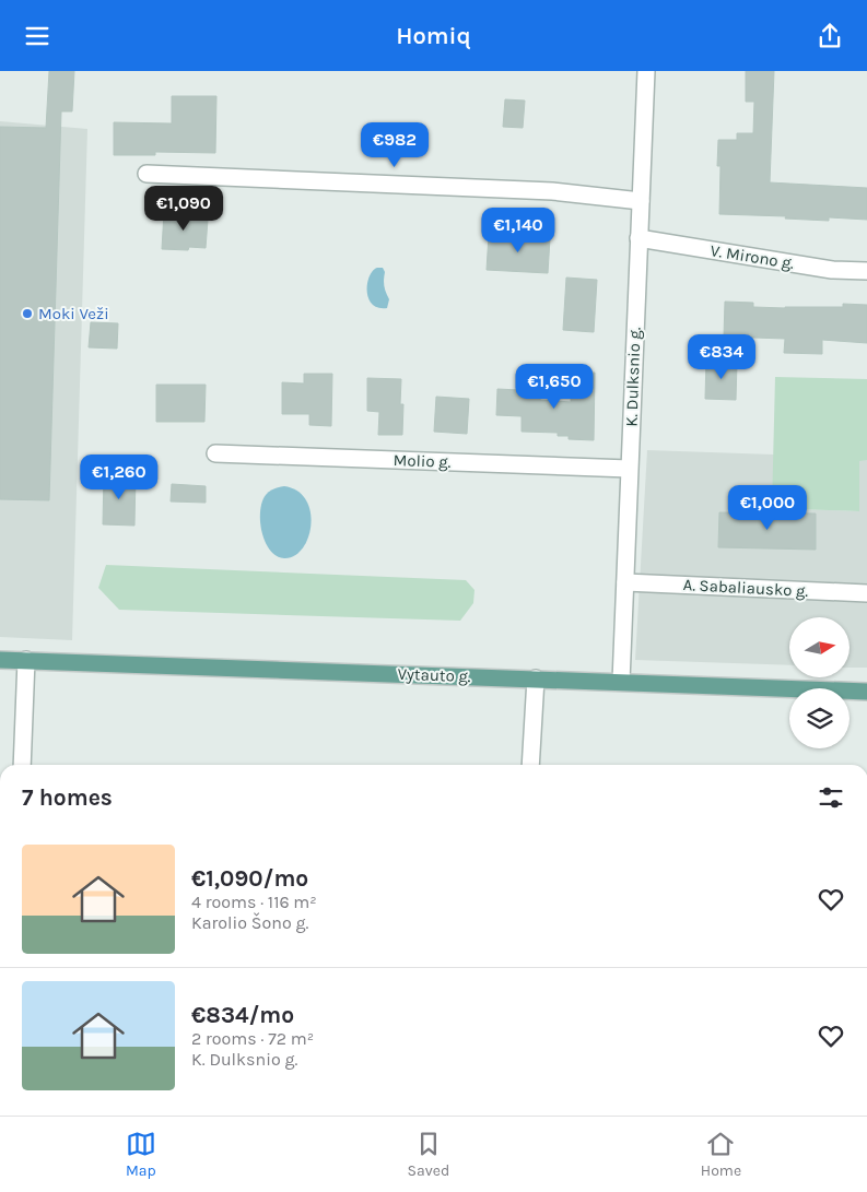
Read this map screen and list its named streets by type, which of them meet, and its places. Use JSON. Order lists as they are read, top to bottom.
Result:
{
  "streets": {
    "main road": ["Vytauto g."],
    "street": [
      "V. Mirono g.",
      "K. Dulksnio g.",
      "Molio g.",
      "A. Sabaliausko g."
    ]
  },
  "crossings": [
    ["V. Mirono g.", "K. Dulksnio g."],
    ["K. Dulksnio g.", "Molio g."],
    ["K. Dulksnio g.", "A. Sabaliausko g."],
    ["K. Dulksnio g.", "Vytauto g."]
  ],
  "places": ["Moki Veži"],
  "north": "right",
  "page": {
    "header": "Homiq",
    "price": [
      "€982",
      "€1,090",
      "€1,140",
      "€834",
      "€1,650",
      "€1,260",
      "€1,000"
    ],
    "heading": "7 homes",
    "list": [
      {
        "name": "€1,090/mo",
        "note": "4 rooms · 116 m² · Karolio Šono g."
      },
      {
        "name": "€834/mo",
        "note": "2 rooms · 72 m² · K. Dulksnio g."
      }
    ],
    "tabs": ["Map", "Saved", "Home"]
  }
}
